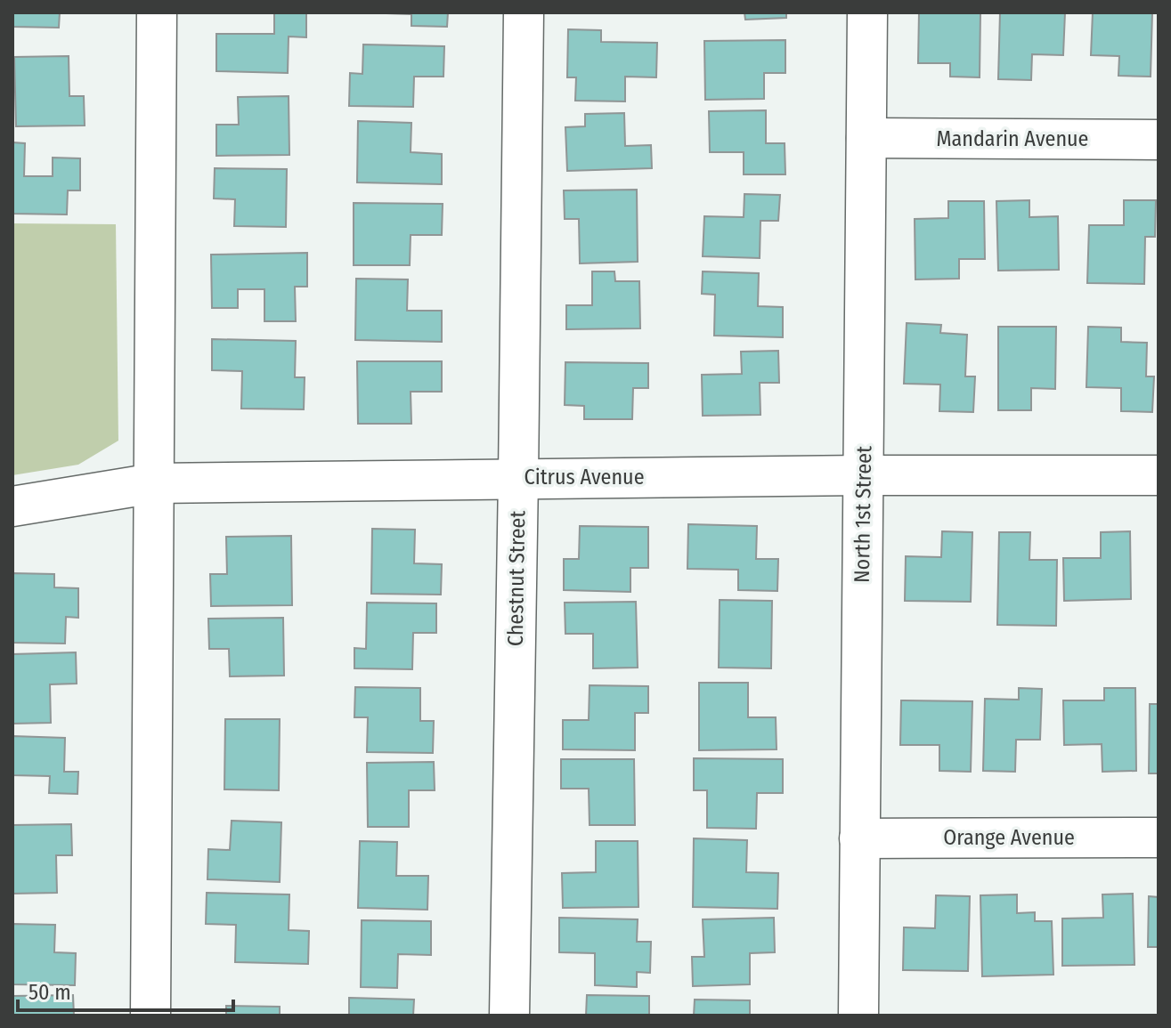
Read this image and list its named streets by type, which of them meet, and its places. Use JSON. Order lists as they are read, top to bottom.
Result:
{
  "streets": {
    "street": [
      "Mandarin Avenue",
      "Citrus Avenue",
      "North 1st Street",
      "Chestnut Street",
      "Orange Avenue"
    ]
  },
  "crossings": [
    ["Mandarin Avenue", "North 1st Street"],
    ["Citrus Avenue", "North 1st Street"],
    ["Citrus Avenue", "Chestnut Street"],
    ["North 1st Street", "Orange Avenue"]
  ],
  "scale_bar": "50 m"
}
